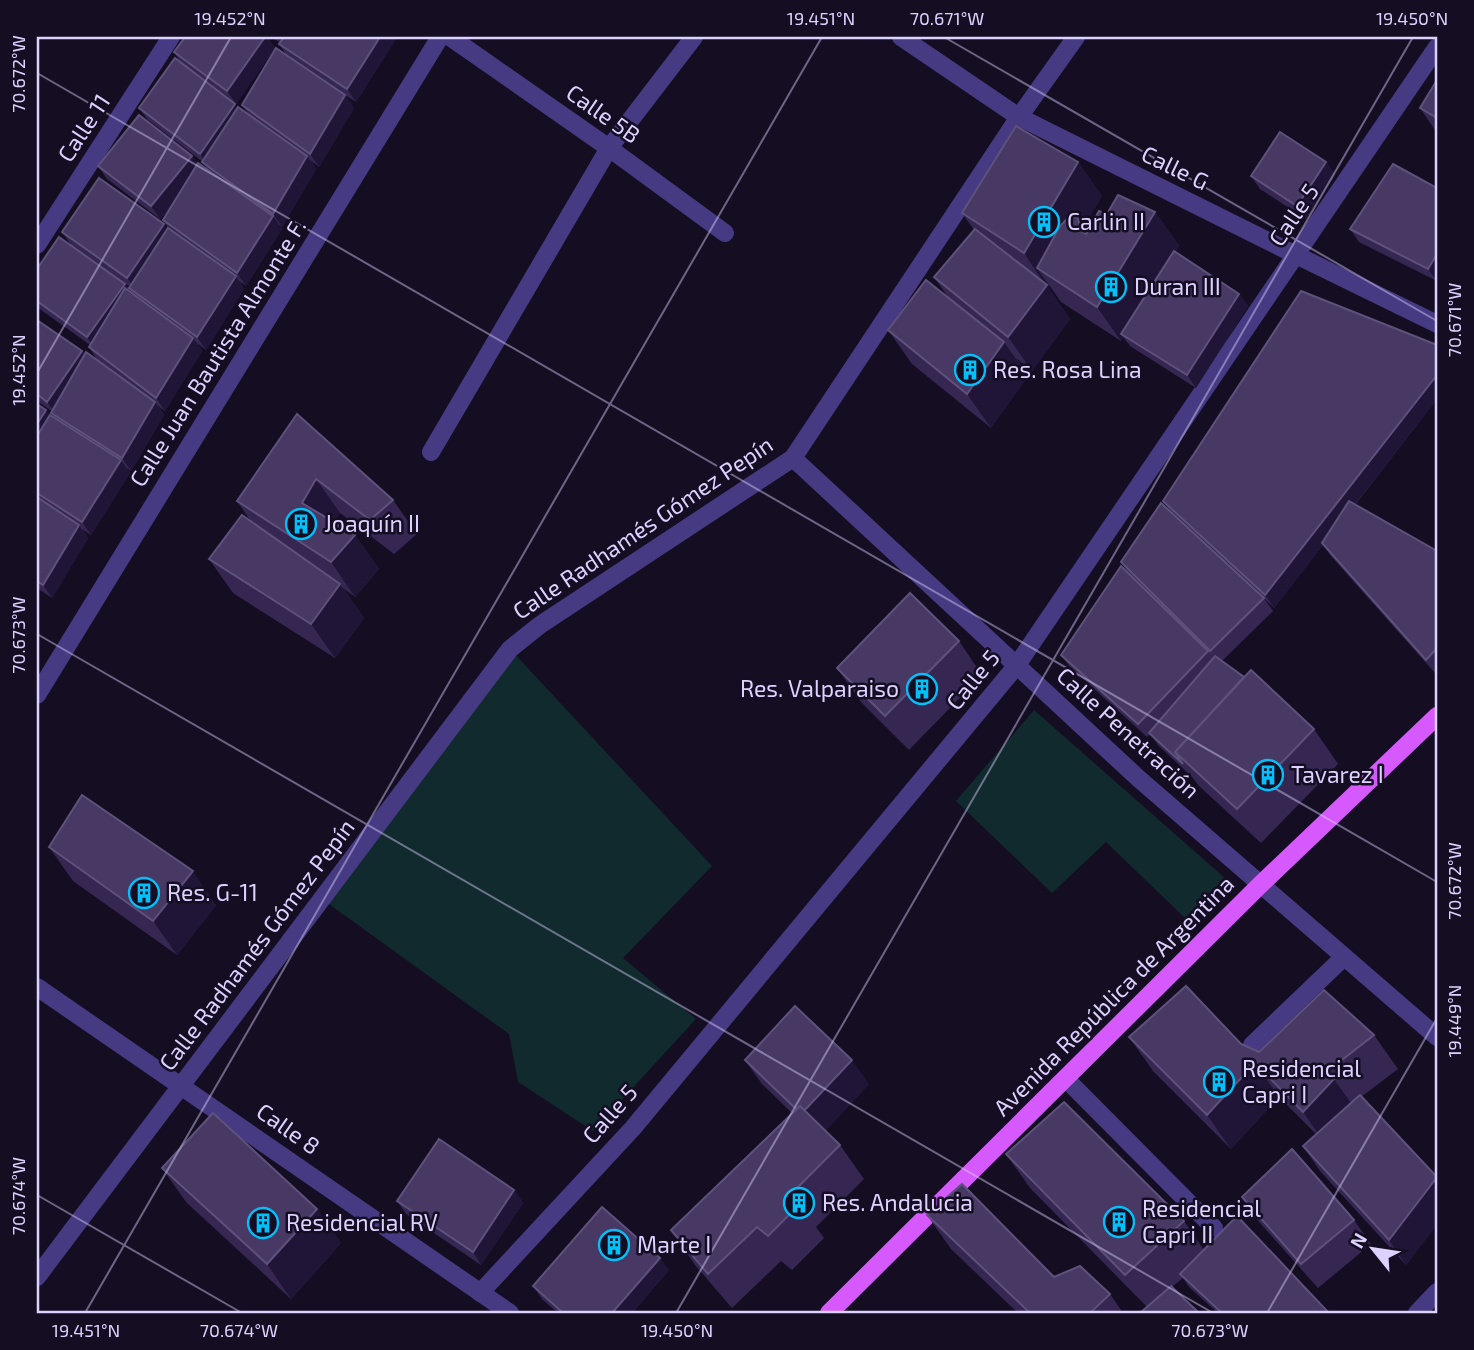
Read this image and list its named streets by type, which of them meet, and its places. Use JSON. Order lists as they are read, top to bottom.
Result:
{
  "streets": {
    "main road": ["Avenida República de Argentina"],
    "street": [
      "Calle 5B",
      "Calle 11",
      "Calle G",
      "Calle 5",
      "Calle Juan Bautista Almonte F.",
      "Calle Radhamés Gómez Pepín",
      "Calle Penetración",
      "Calle 8"
    ]
  },
  "crossings": [
    ["Calle G", "Calle 5"],
    ["Calle G", "Calle Radhamés Gómez Pepín"],
    ["Calle 5", "Calle Penetración"],
    ["Calle 5", "Calle 8"],
    ["Calle Radhamés Gómez Pepín", "Calle Penetración"],
    ["Calle Radhamés Gómez Pepín", "Calle 8"],
    ["Calle Penetración", "Avenida República de Argentina"]
  ],
  "places": {
    "building": [
      "Carlin II",
      "Duran III",
      "Res. Rosa Lina",
      "Joaquín II",
      "Res. Valparaiso",
      "Tavarez I",
      "Res. G-11",
      "Residencial Capri I",
      "Res. Andalucia",
      "Residencial Capri II",
      "Residencial RV",
      "Marte I"
    ]
  },
  "north": "top left",
  "coordinates": [
    "19.452°N",
    "19.451°N",
    "70.671°W",
    "19.450°N",
    "70.672°W",
    "70.673°W",
    "19.449°N",
    "70.674°W"
  ]
}
